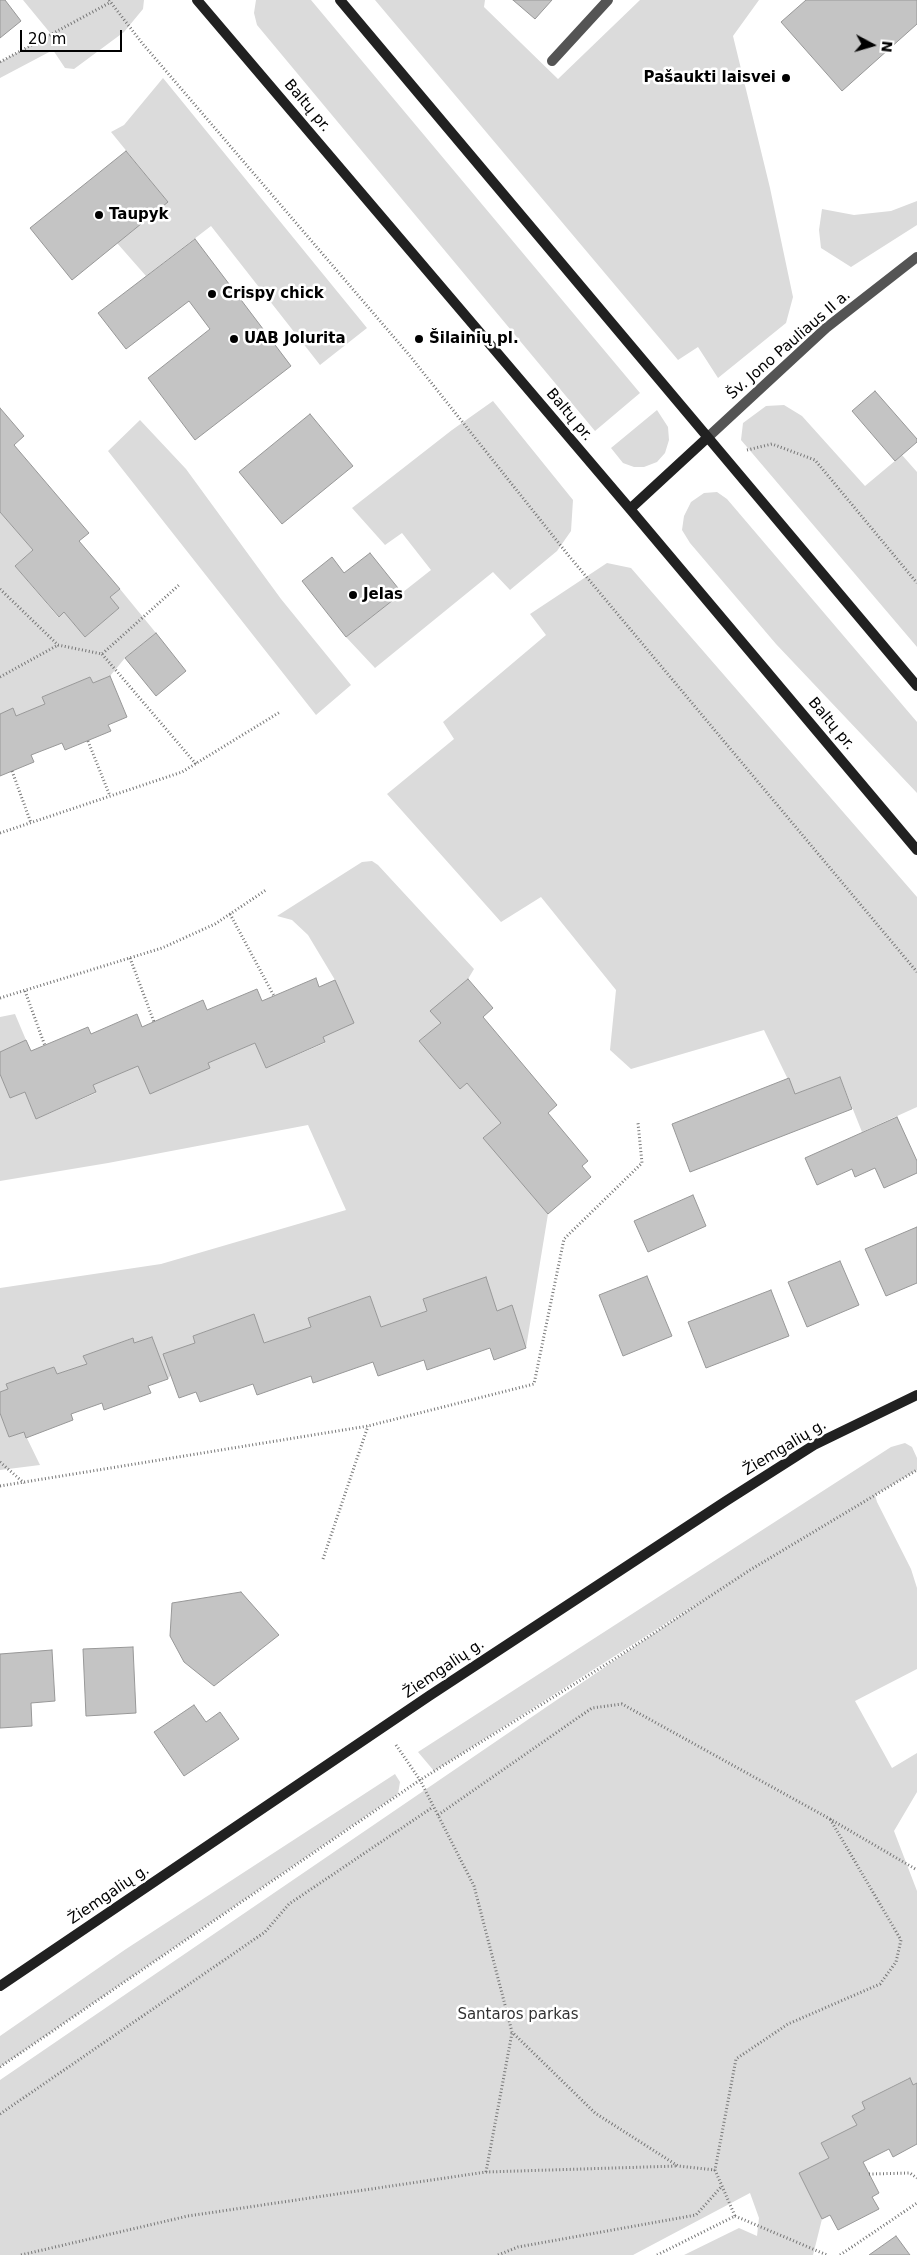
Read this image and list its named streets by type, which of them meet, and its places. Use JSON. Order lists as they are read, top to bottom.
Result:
{
  "streets": {
    "main road": ["Baltų pr.", "Žiemgalių g."],
    "street": ["Šv. Jono Pauliaus II a."]
  },
  "parks": ["Santaros parkas"],
  "places": [
    "Pašaukti laisvei",
    "Taupyk",
    "Crispy chick",
    "UAB Jolurita",
    "Šilainių pl.",
    "Jelas"
  ],
  "scale_bar": "20 m",
  "north": "right"
}
